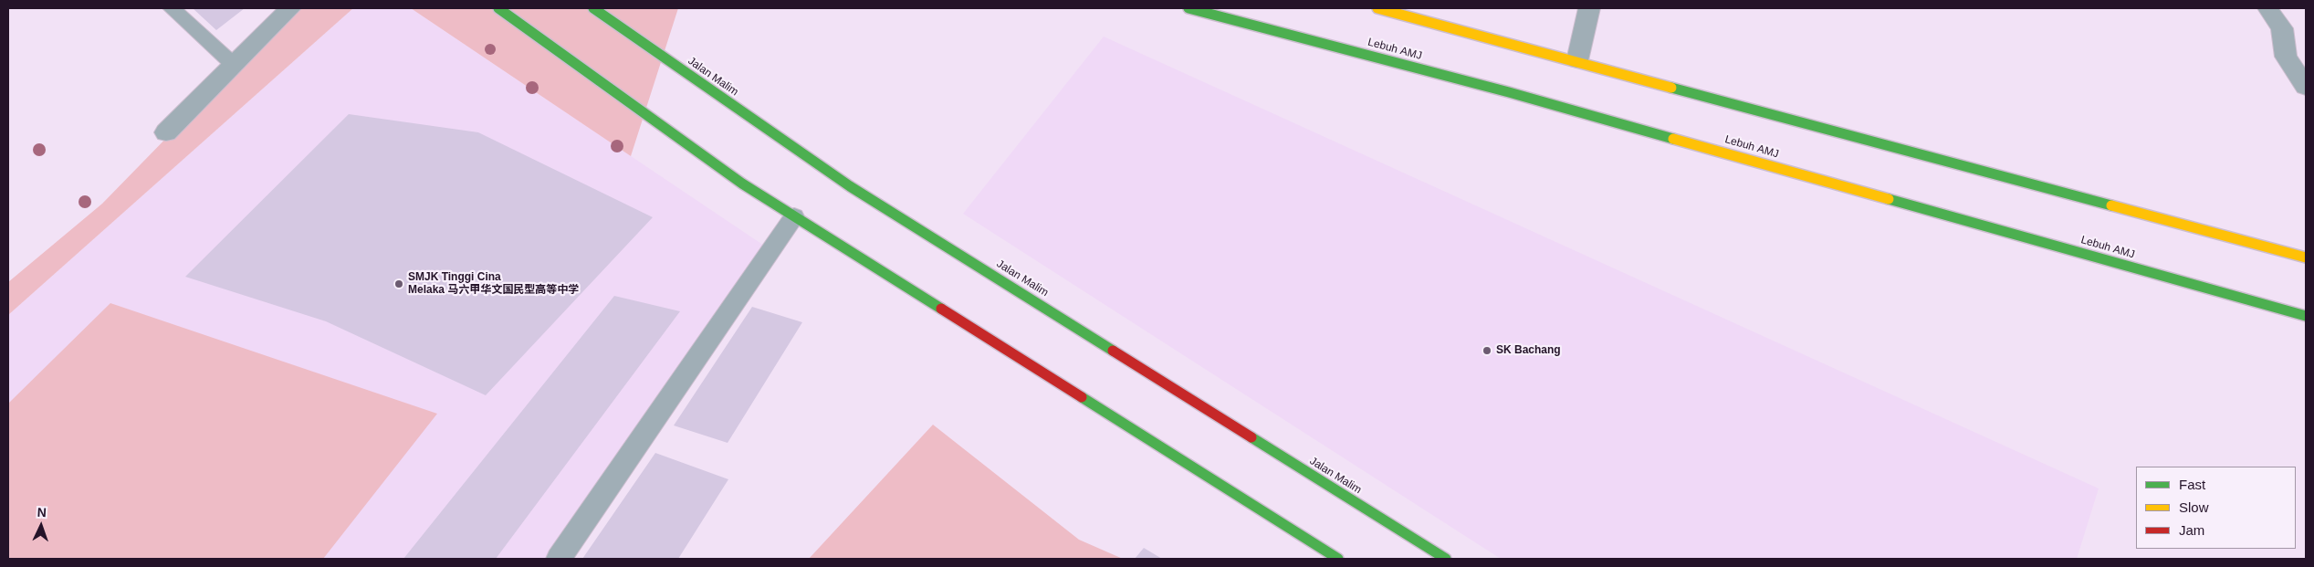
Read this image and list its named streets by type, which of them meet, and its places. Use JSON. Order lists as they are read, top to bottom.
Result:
{
  "streets": {
    "main road": ["Lebuh AMJ", "Jalan Malim"]
  },
  "places": ["SMJK Tinggi Cina Melaka 马六甲华文国民型高等中学", "SK Bachang"],
  "legend": ["Fast", "Slow", "Jam"],
  "north": "top"
}
